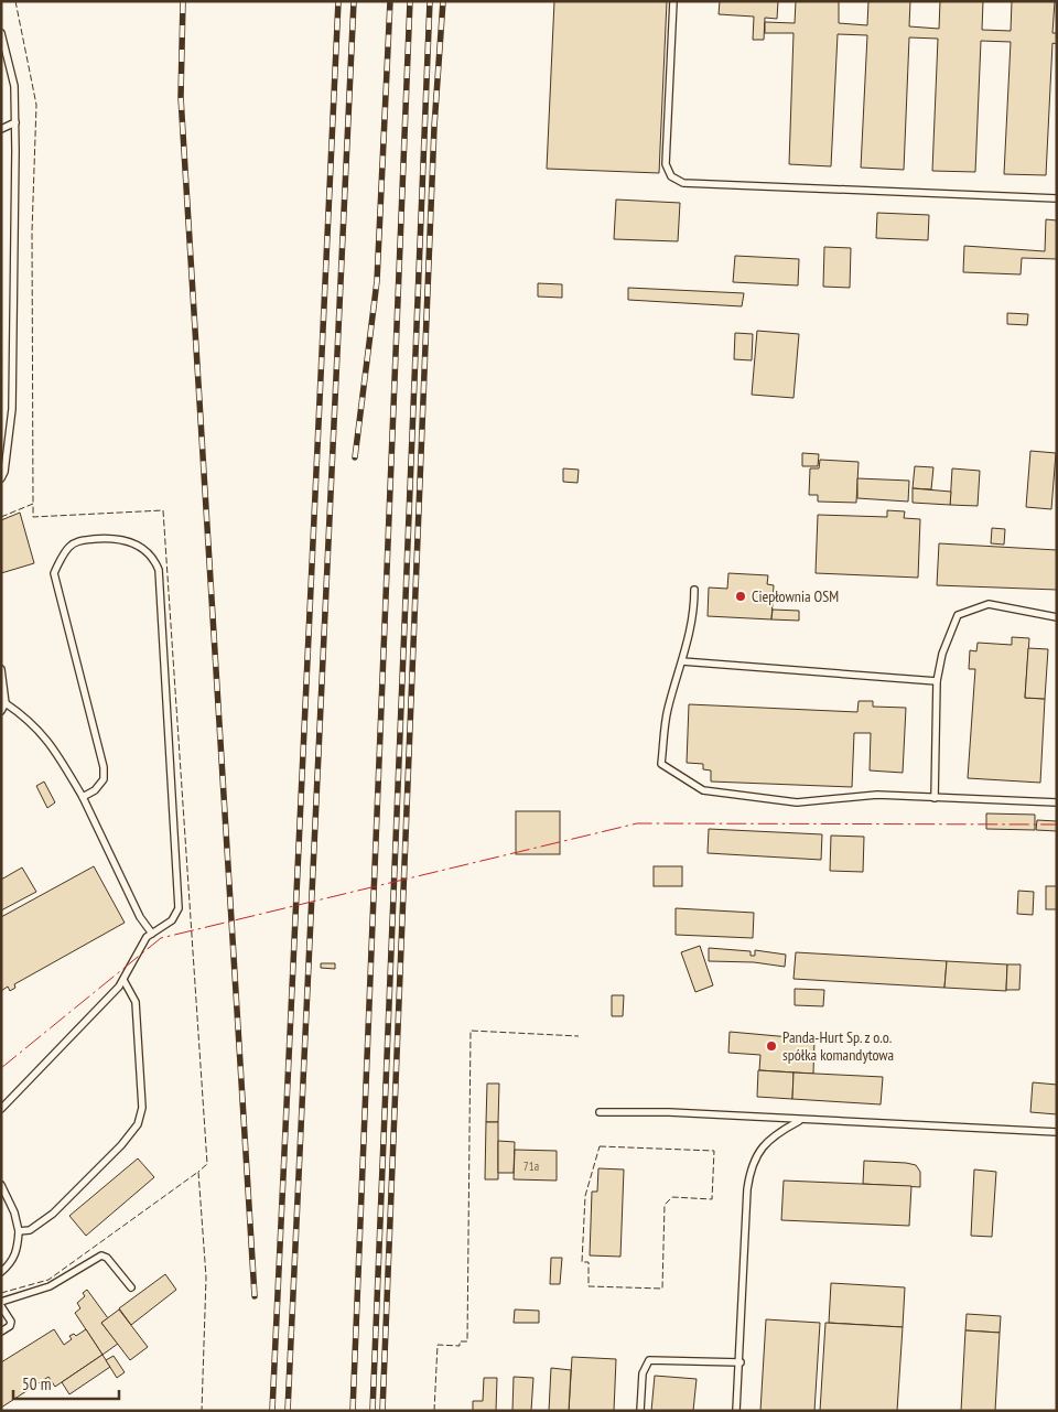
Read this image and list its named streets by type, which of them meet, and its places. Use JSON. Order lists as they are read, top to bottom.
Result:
{
  "places": ["Ciepłownia OSM", "Panda-Hurt Sp. z o.o. spółka komandytowa"],
  "house_numbers": ["71a"],
  "scale_bar": "50 m"
}
